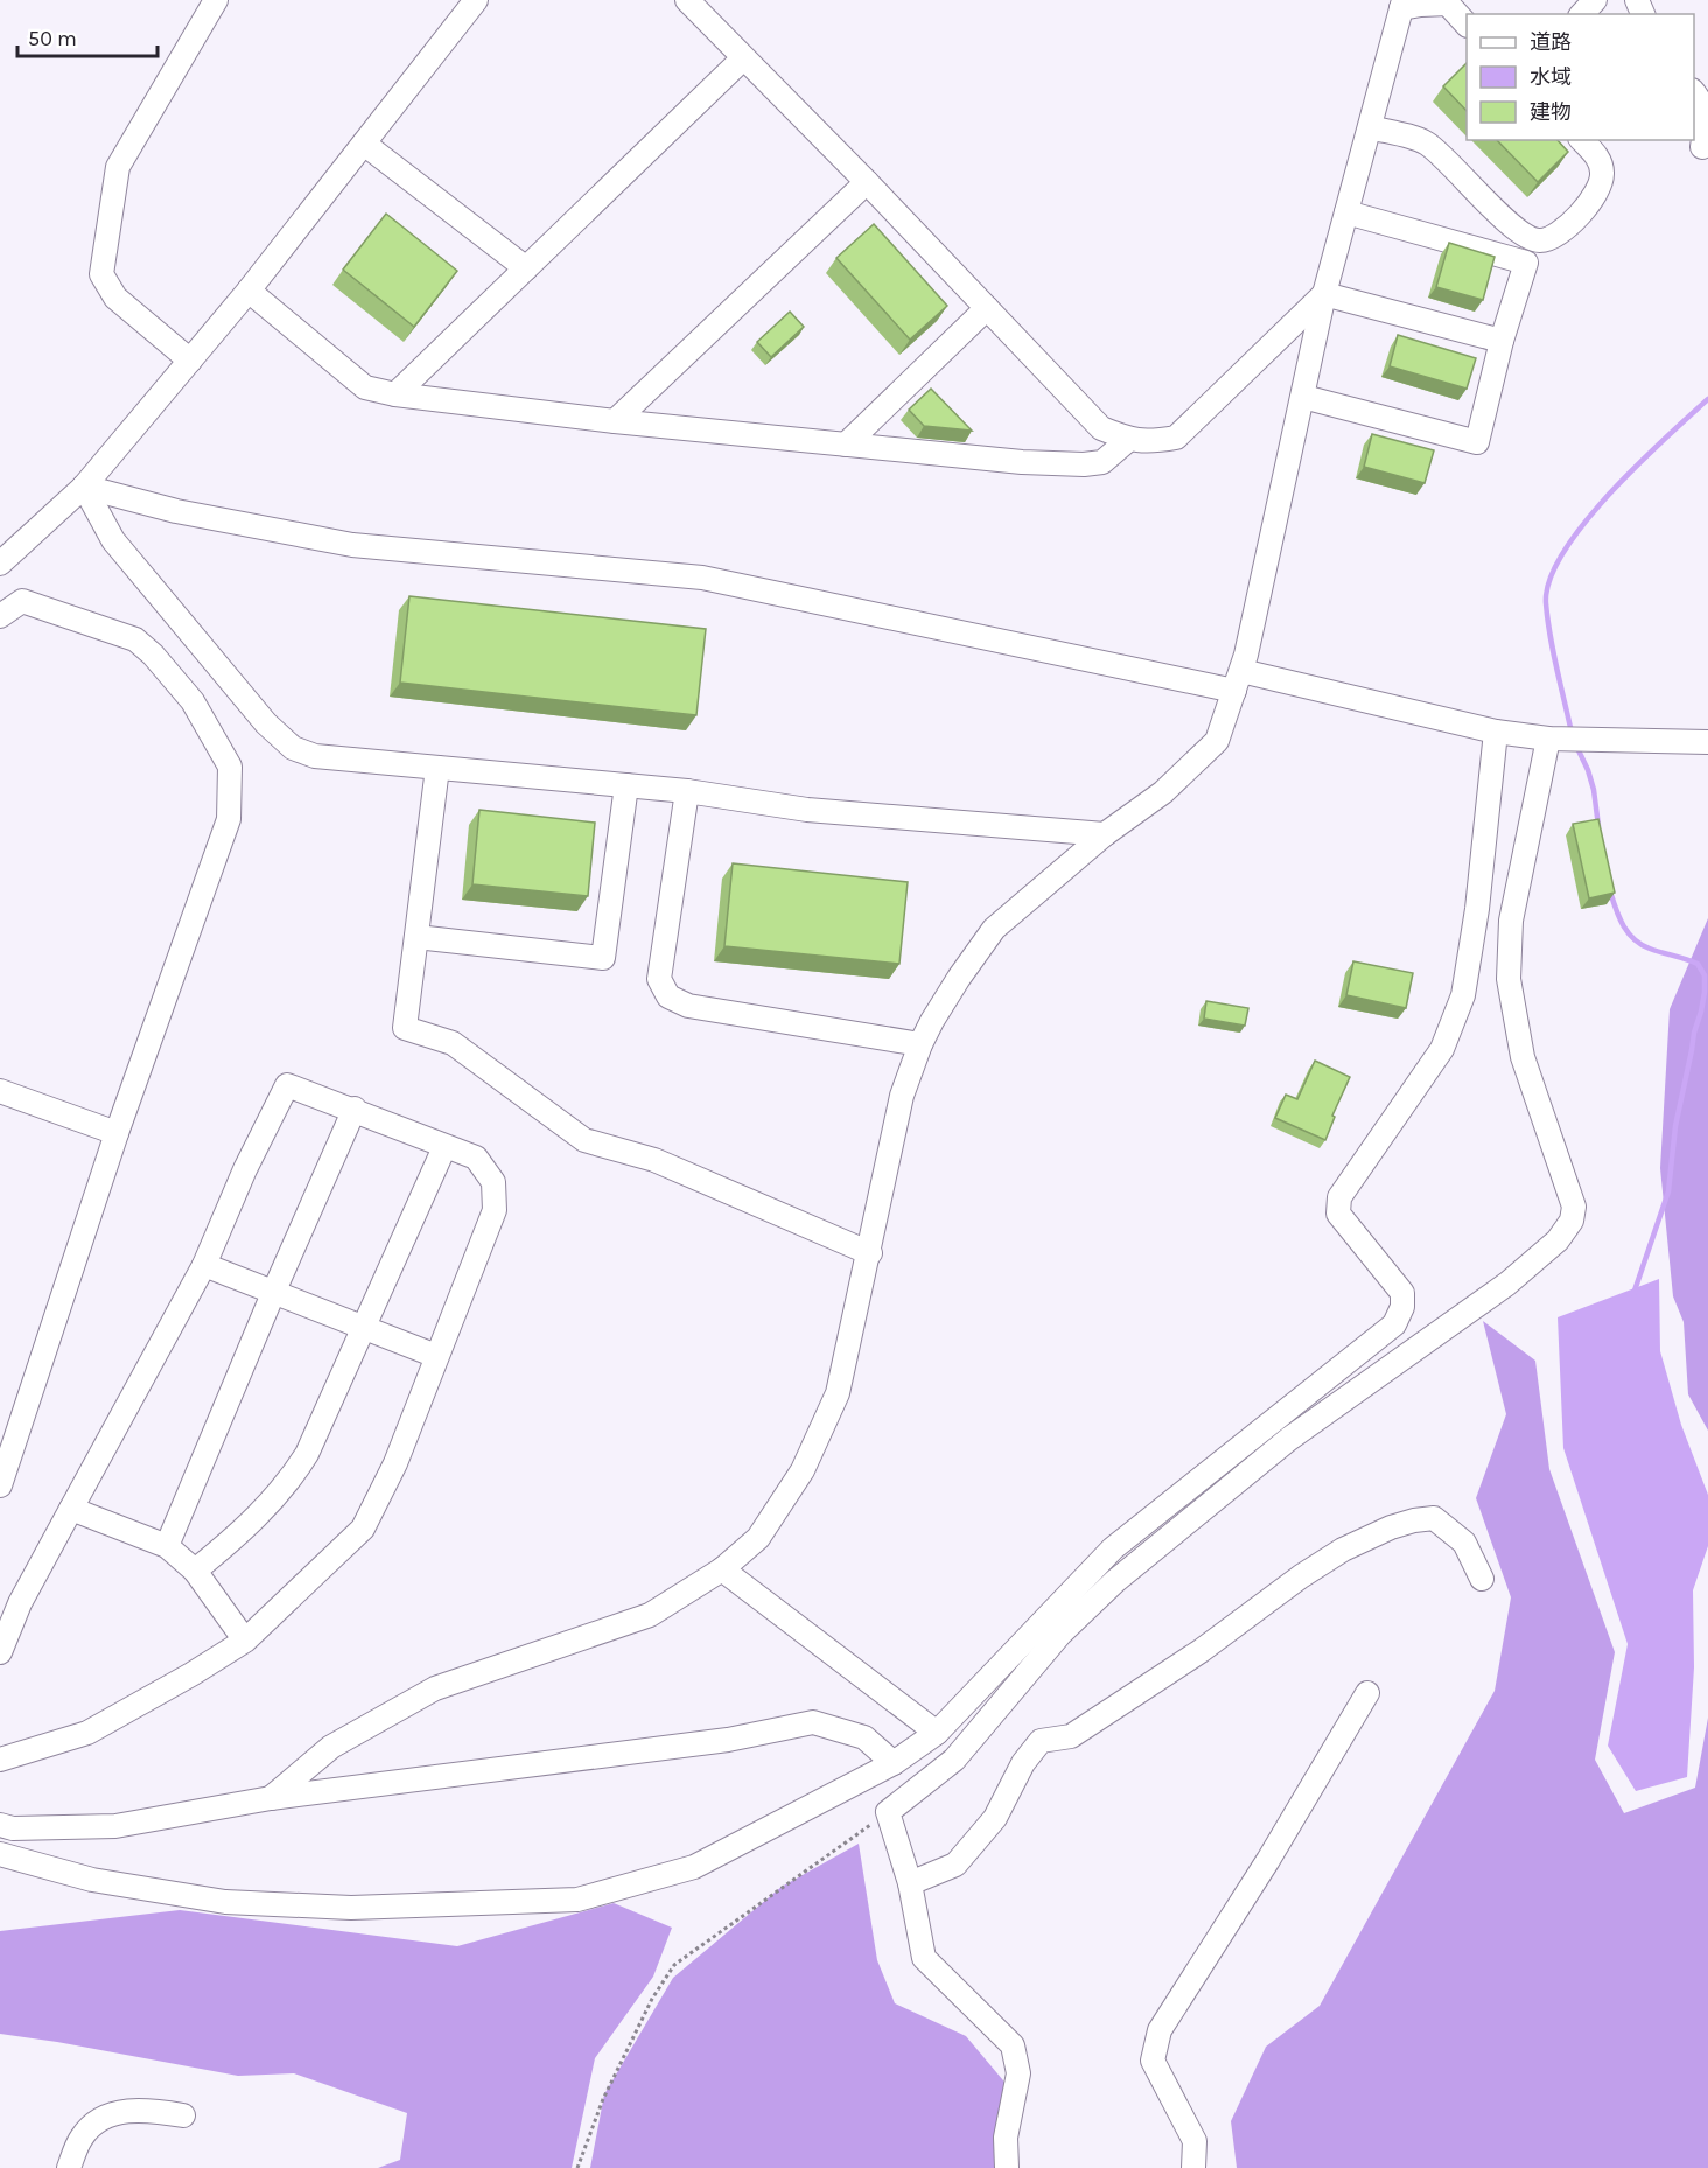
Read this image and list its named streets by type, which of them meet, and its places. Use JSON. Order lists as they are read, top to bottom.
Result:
{
  "legend": ["道路", "水域", "建物"],
  "scale_bar": "50 m"
}
